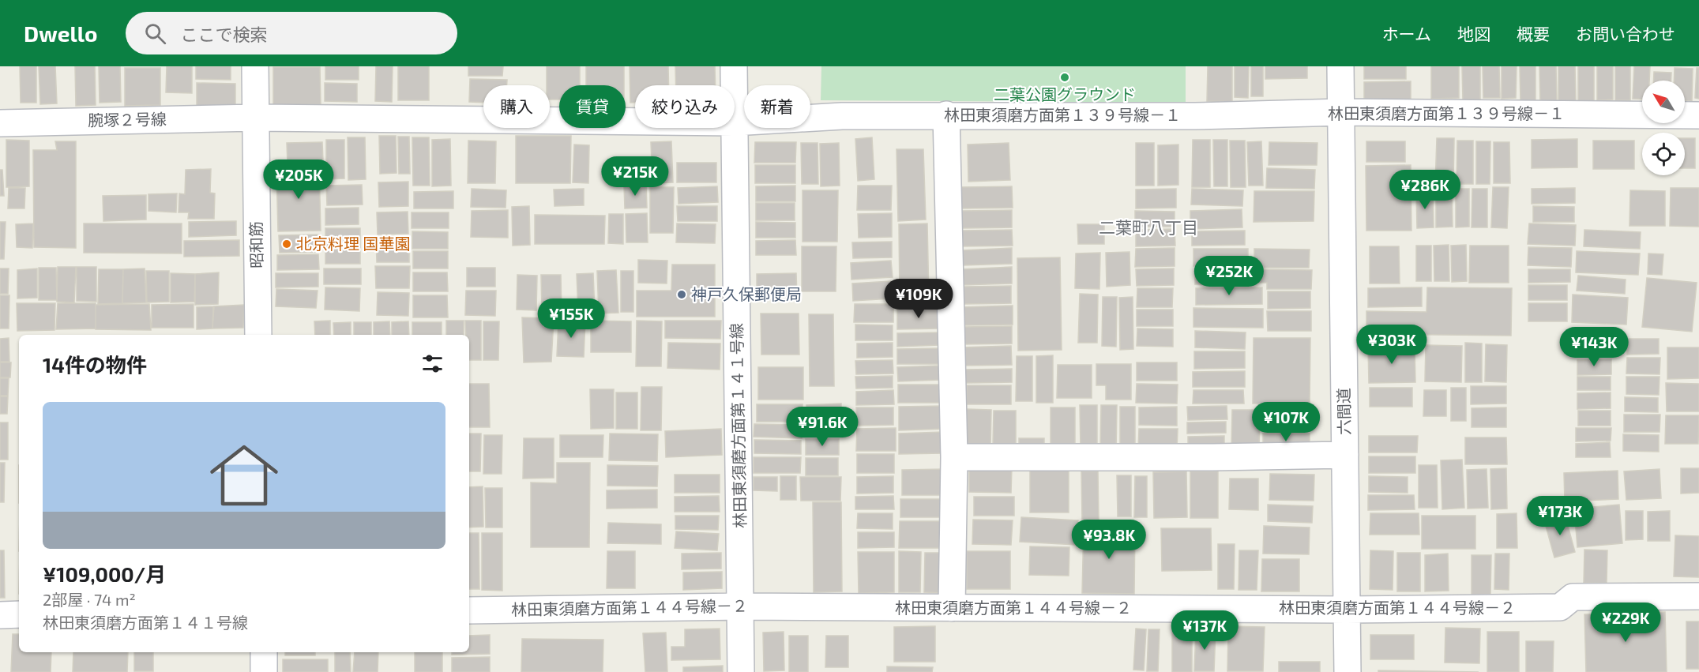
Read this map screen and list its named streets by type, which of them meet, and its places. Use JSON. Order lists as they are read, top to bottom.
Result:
{
  "streets": {
    "street": [
      "林田東須磨方面第１３９号線－１",
      "腕塚２号線",
      "昭和筋",
      "六間道",
      "林田東須磨方面第１４１号線",
      "林田東須磨方面第１４４号線－２"
    ]
  },
  "crossings": [
    ["林田東須磨方面第１３９号線－１", "腕塚２号線"],
    ["林田東須磨方面第１３９号線－１", "昭和筋"],
    ["林田東須磨方面第１３９号線－１", "六間道"],
    ["腕塚２号線", "昭和筋"],
    ["六間道", "林田東須磨方面第１４４号線－２"],
    ["林田東須磨方面第１４１号線", "林田東須磨方面第１４４号線－２"]
  ],
  "districts": ["二葉町八丁目"],
  "places": ["二葉公園グラウンド", "北京料理 国華園", "神戸久保郵便局"],
  "north": "top left",
  "page": {
    "header": "Dwello",
    "search": "ここで検索",
    "nav": [
      "ホーム",
      "地図",
      "概要",
      "お問い合わせ"
    ],
    "chip": [
      "購入",
      "賃貸",
      "絞り込み",
      "新着"
    ],
    "price": [
      "¥215K",
      "¥205K",
      "¥286K",
      "¥252K",
      "¥109K",
      "¥155K",
      "¥303K",
      "¥143K",
      "¥107K",
      "¥91.6K",
      "¥173K",
      "¥93.8K",
      "¥229K",
      "¥137K"
    ],
    "heading": "14件の物件",
    "list": [
      {
        "name": "¥109,000/月",
        "note": "2部屋 · 74 m² · 林田東須磨方面第１４１号線"
      }
    ]
  }
}
